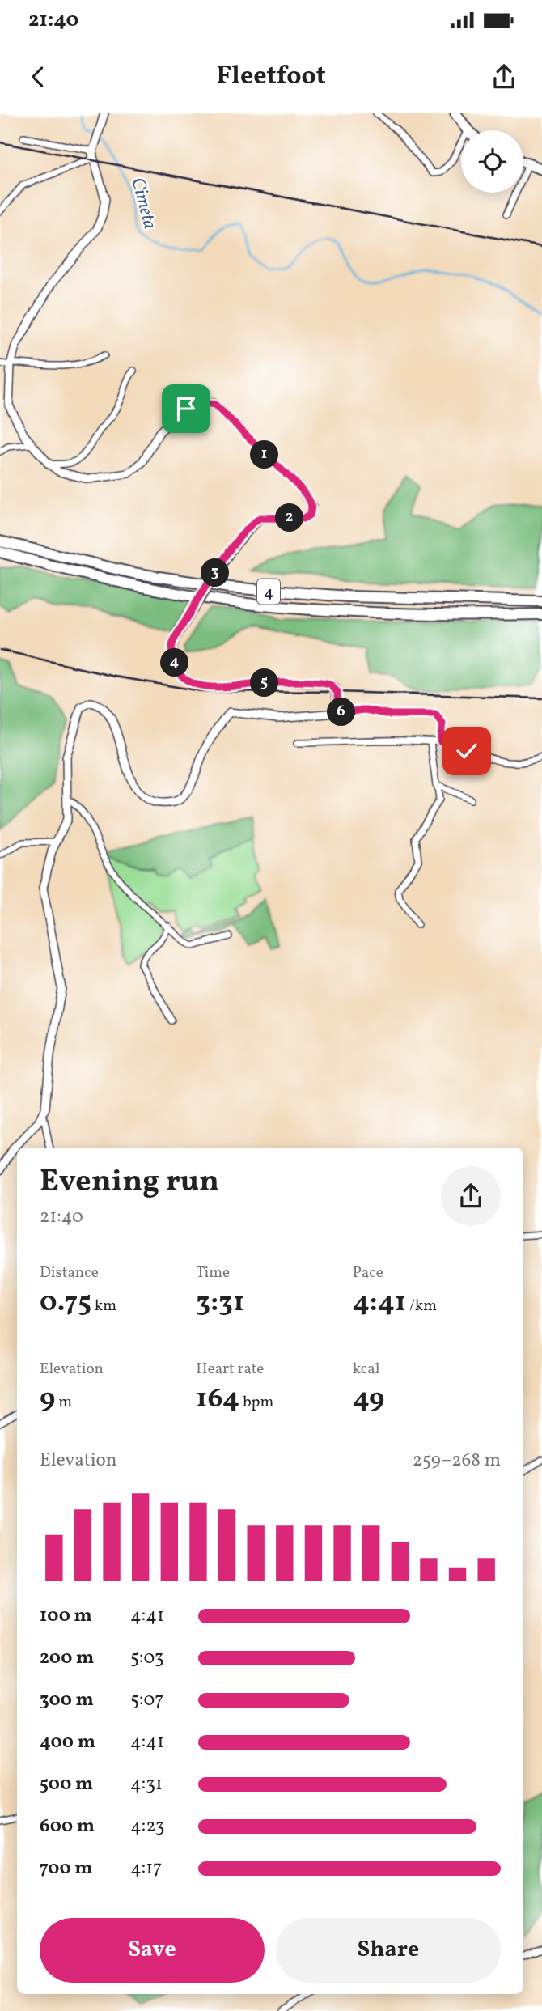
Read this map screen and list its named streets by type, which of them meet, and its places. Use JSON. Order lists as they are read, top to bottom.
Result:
{
  "streets": {
    "highway": ["4"]
  },
  "water": ["Cimeta"],
  "page": {
    "status": "21:40",
    "header": "Fleetfoot",
    "pins": [
      "1",
      "2",
      "3",
      "4",
      "5",
      "6"
    ],
    "heading": ["Evening run", "21:40"],
    "stats": [
      ["Distance", "0.75 km"],
      ["Time", "3:31"],
      ["Pace", "4:41 /km"],
      ["Elevation", "9 m"],
      ["Heart rate", "164 bpm"],
      ["kcal", "49"]
    ],
    "chart": ["Elevation", "259–268 m"],
    "list": [
      {
        "name": "100 m",
        "note": "4:41"
      },
      {
        "name": "200 m",
        "note": "5:03"
      },
      {
        "name": "300 m",
        "note": "5:07"
      },
      {
        "name": "400 m",
        "note": "4:41"
      },
      {
        "name": "500 m",
        "note": "4:31"
      },
      {
        "name": "600 m",
        "note": "4:23"
      },
      {
        "name": "700 m",
        "note": "4:17"
      }
    ],
    "buttons": ["Save", "Share"]
  }
}
